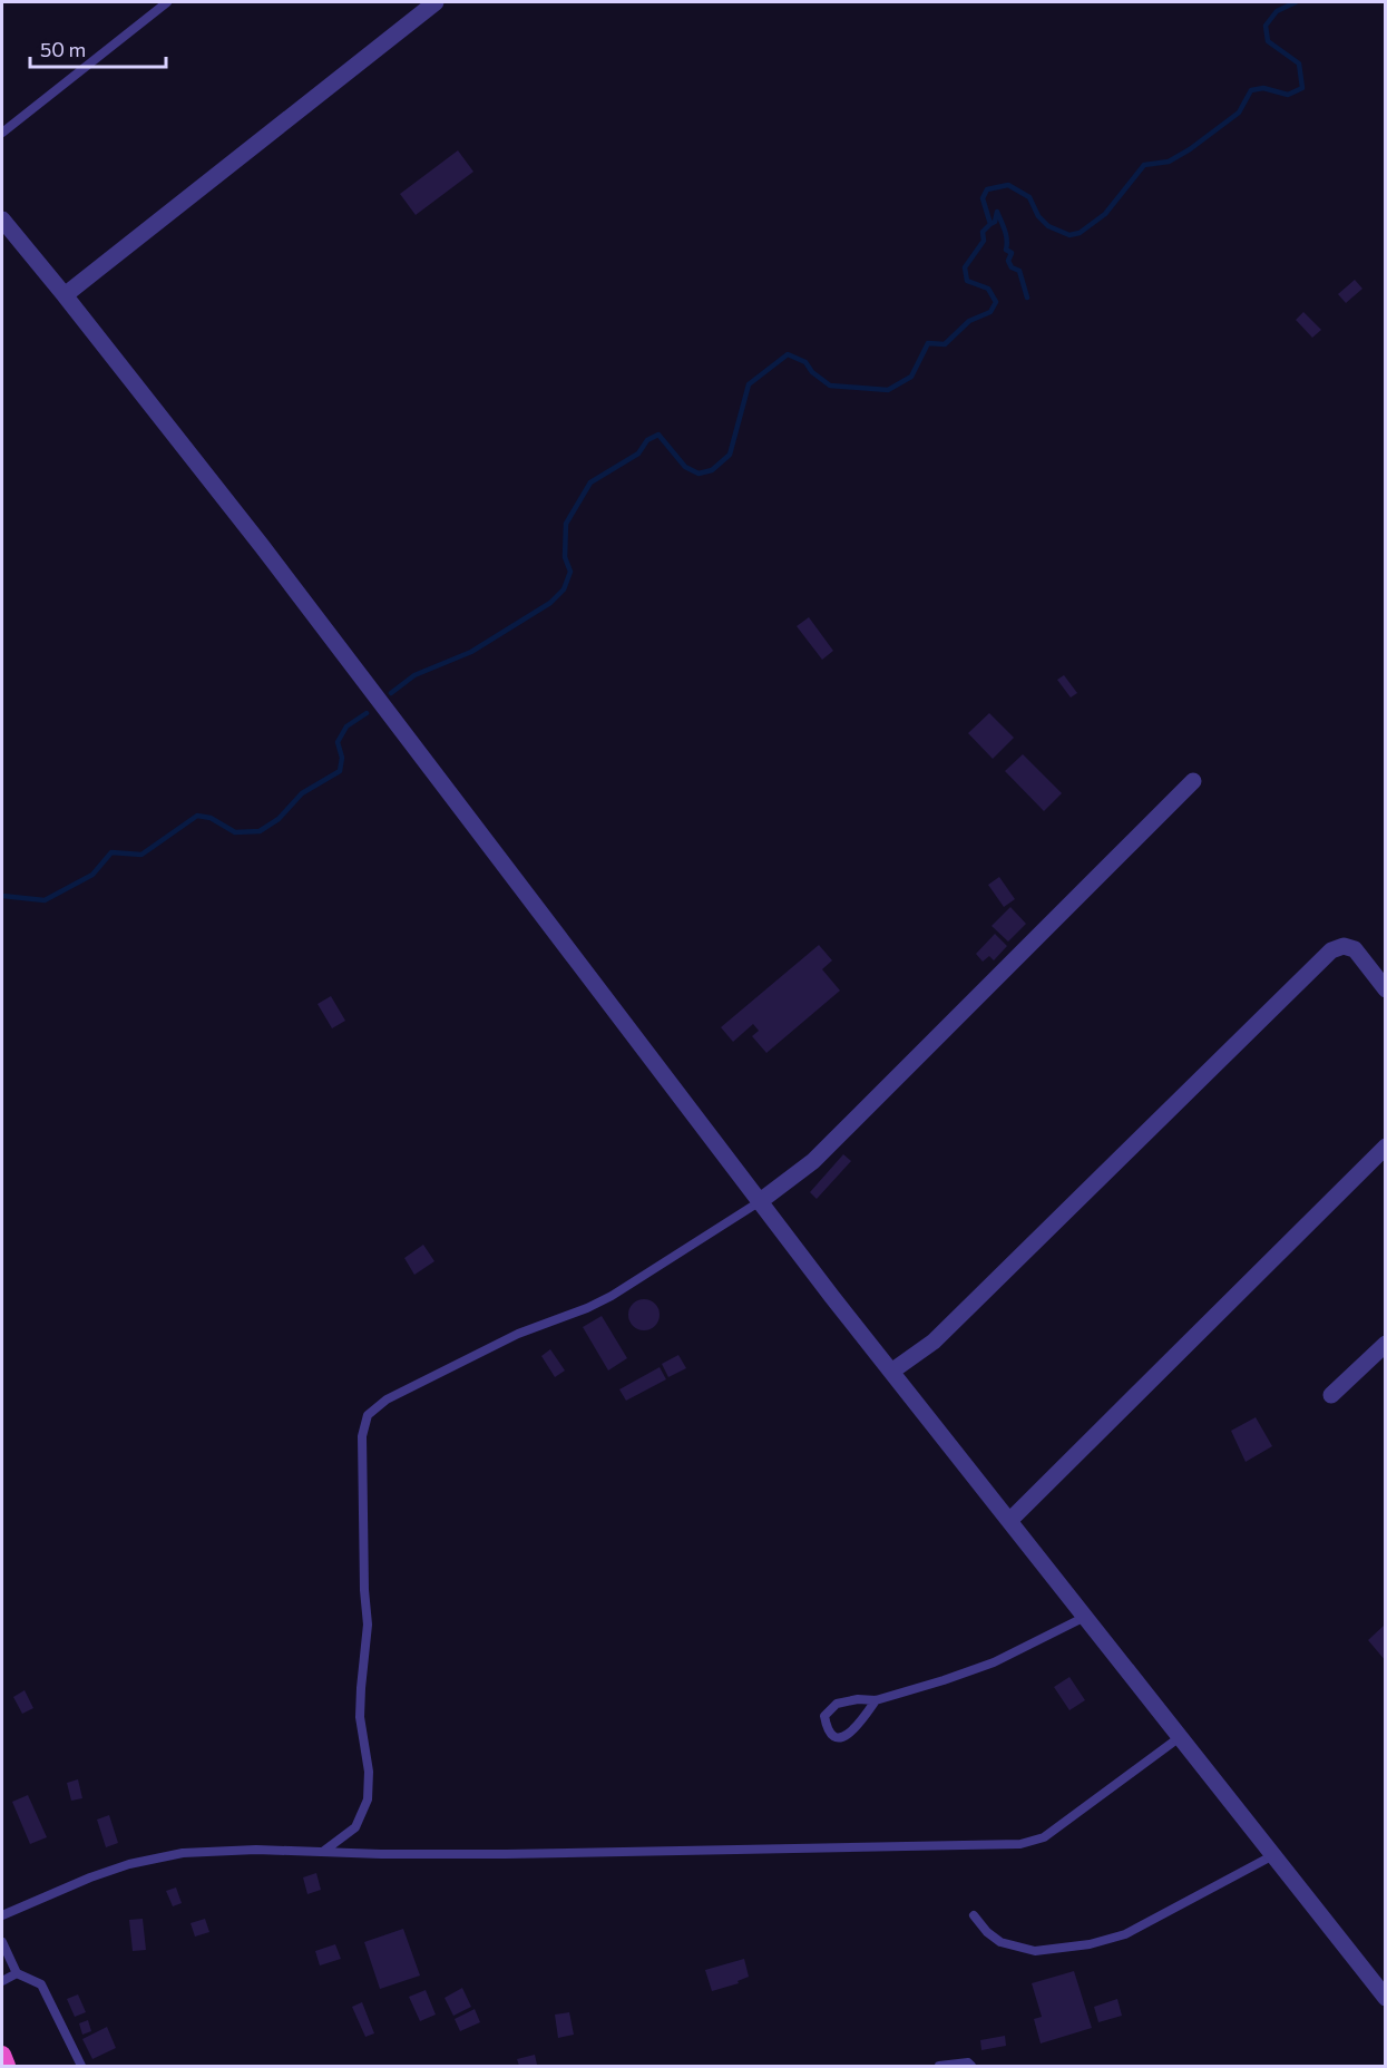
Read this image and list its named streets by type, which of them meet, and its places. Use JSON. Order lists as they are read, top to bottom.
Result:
{
  "scale_bar": "50 m"
}
